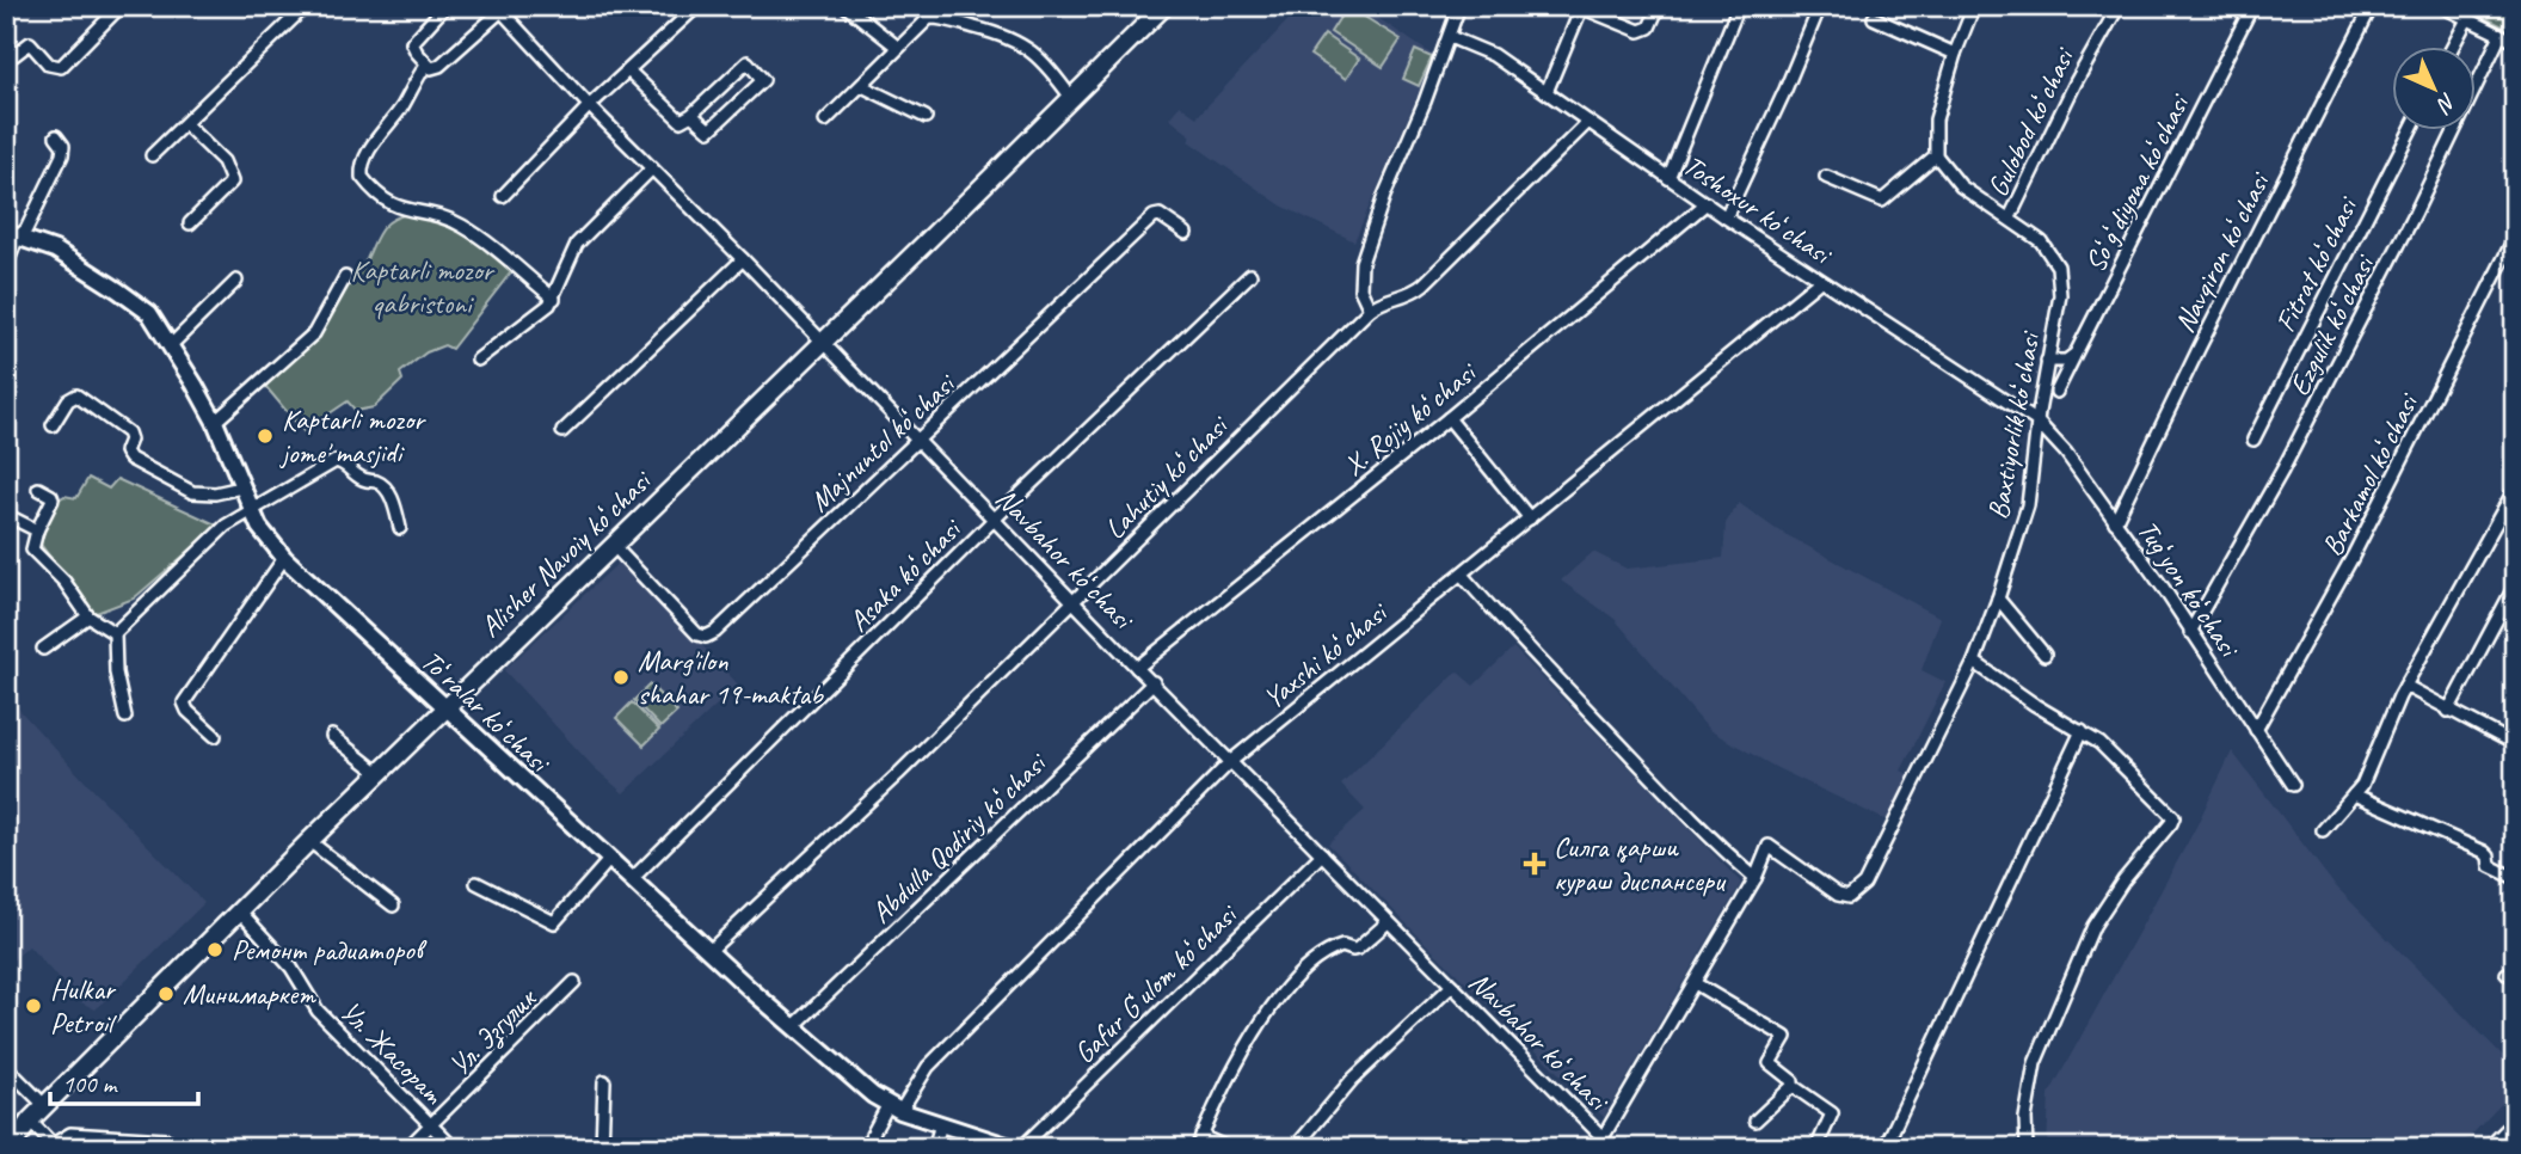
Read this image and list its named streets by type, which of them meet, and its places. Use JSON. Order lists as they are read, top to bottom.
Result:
{
  "streets": {
    "main road": ["Alisher Navoiy koʻchasi", "Toʻralar koʻchasi"],
    "street": [
      "Gulobod koʻchasi",
      "Soʻgʻdiyona koʻchasi",
      "Toshoxur koʻchasi",
      "Navqiron koʻchasi",
      "Fitrat koʻchasi",
      "Ezgulik koʻchasi",
      "X. Rojiy koʻchasi",
      "Baxtiyorlik koʻchasi",
      "Majnuntol koʻchasi",
      "Barkamol koʻchasi",
      "Lahutiy koʻchasi",
      "Navbahor koʻchasi",
      "Asaka koʻchasi",
      "Tugʻyon koʻchasi",
      "Yaxshi koʻchasi",
      "Abdulla Qodiriy koʻchasi",
      "Gafur Gʻulom koʻchasi",
      "Ул. Эзгулик",
      "Ул. Жасорат"
    ]
  },
  "crossings": [
    ["Gulobod koʻchasi", "Baxtiyorlik koʻchasi"],
    ["Toshoxur koʻchasi", "X. Rojiy koʻchasi"],
    ["Toshoxur koʻchasi", "Baxtiyorlik koʻchasi"],
    ["Toshoxur koʻchasi", "Lahutiy koʻchasi"],
    ["Toshoxur koʻchasi", "Tugʻyon koʻchasi"],
    ["Toshoxur koʻchasi", "Yaxshi koʻchasi"],
    ["Navqiron koʻchasi", "Tugʻyon koʻchasi"],
    ["Ezgulik koʻchasi", "Tugʻyon koʻchasi"],
    ["X. Rojiy koʻchasi", "Navbahor koʻchasi"],
    ["Baxtiyorlik koʻchasi", "Navbahor koʻchasi"],
    ["Baxtiyorlik koʻchasi", "Tugʻyon koʻchasi"],
    ["Majnuntol koʻchasi", "Alisher Navoiy koʻchasi"],
    ["Majnuntol koʻchasi", "Navbahor koʻchasi"],
    ["Barkamol koʻchasi", "Tugʻyon koʻchasi"],
    ["Lahutiy koʻchasi", "Navbahor koʻchasi"],
    ["Lahutiy koʻchasi", "Toʻralar koʻchasi"],
    ["Alisher Navoiy koʻchasi", "Navbahor koʻchasi"],
    ["Alisher Navoiy koʻchasi", "Toʻralar koʻchasi"],
    ["Alisher Navoiy koʻchasi", "Ул. Жасорат"],
    ["Navbahor koʻchasi", "Asaka koʻchasi"],
    ["Navbahor koʻchasi", "Yaxshi koʻchasi"],
    ["Navbahor koʻchasi", "Abdulla Qodiriy koʻchasi"],
    ["Navbahor koʻchasi", "Gafur Gʻulom koʻchasi"],
    ["Asaka koʻchasi", "Toʻralar koʻchasi"],
    ["Yaxshi koʻchasi", "Toʻralar koʻchasi"],
    ["Toʻralar koʻchasi", "Abdulla Qodiriy koʻchasi"],
    ["Ул. Эзгулик", "Ул. Жасорат"]
  ],
  "parks": ["Kaptarli mozor qabristoni"],
  "places": {
    "other": [
      "Kaptarli mozor jome' masjidi",
      "Marg'ilon shahar 19-maktab",
      "Ремонт радиаторов",
      "Минимаркет",
      "Hulkar Petroil"
    ],
    "health": ["Силга қарши кураш диспансери"]
  },
  "scale_bar": "100 m",
  "north": "bottom right"
}
